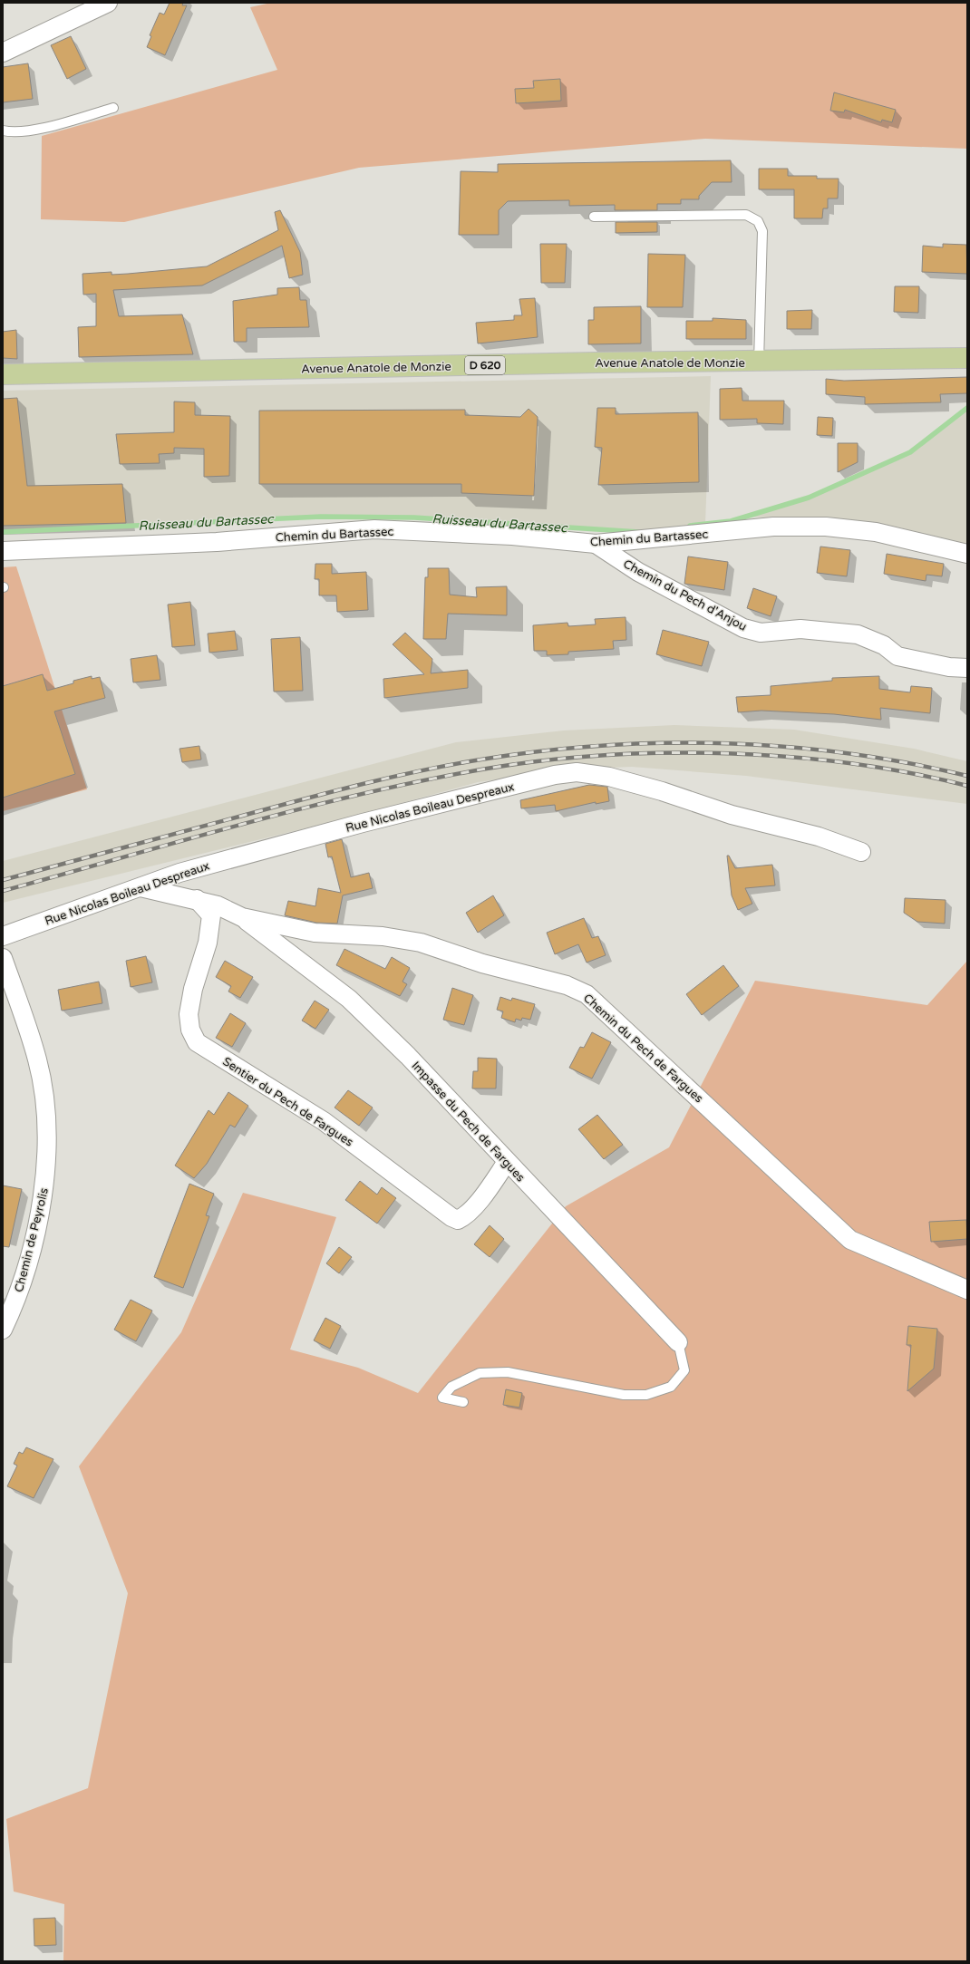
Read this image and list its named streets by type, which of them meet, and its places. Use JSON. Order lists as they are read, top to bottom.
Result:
{
  "streets": {
    "main road": ["Avenue Anatole de Monzie", "D 620"],
    "street": [
      "Chemin du Bartassec",
      "Chemin du Pech d'Anjou",
      "Rue Nicolas Boileau Despreaux",
      "Chemin du Pech de Fargues",
      "Sentier du Pech de Fargues",
      "Impasse du Pech de Fargues",
      "Chemin de Peyrolis"
    ]
  },
  "crossings": [
    ["Chemin du Bartassec", "Chemin du Pech d'Anjou"],
    ["Rue Nicolas Boileau Despreaux", "Chemin du Pech de Fargues"],
    ["Chemin du Pech de Fargues", "Sentier du Pech de Fargues"],
    ["Chemin du Pech de Fargues", "Impasse du Pech de Fargues"],
    ["Sentier du Pech de Fargues", "Impasse du Pech de Fargues"]
  ],
  "water": ["Ruisseau du Bartassec"]
}
